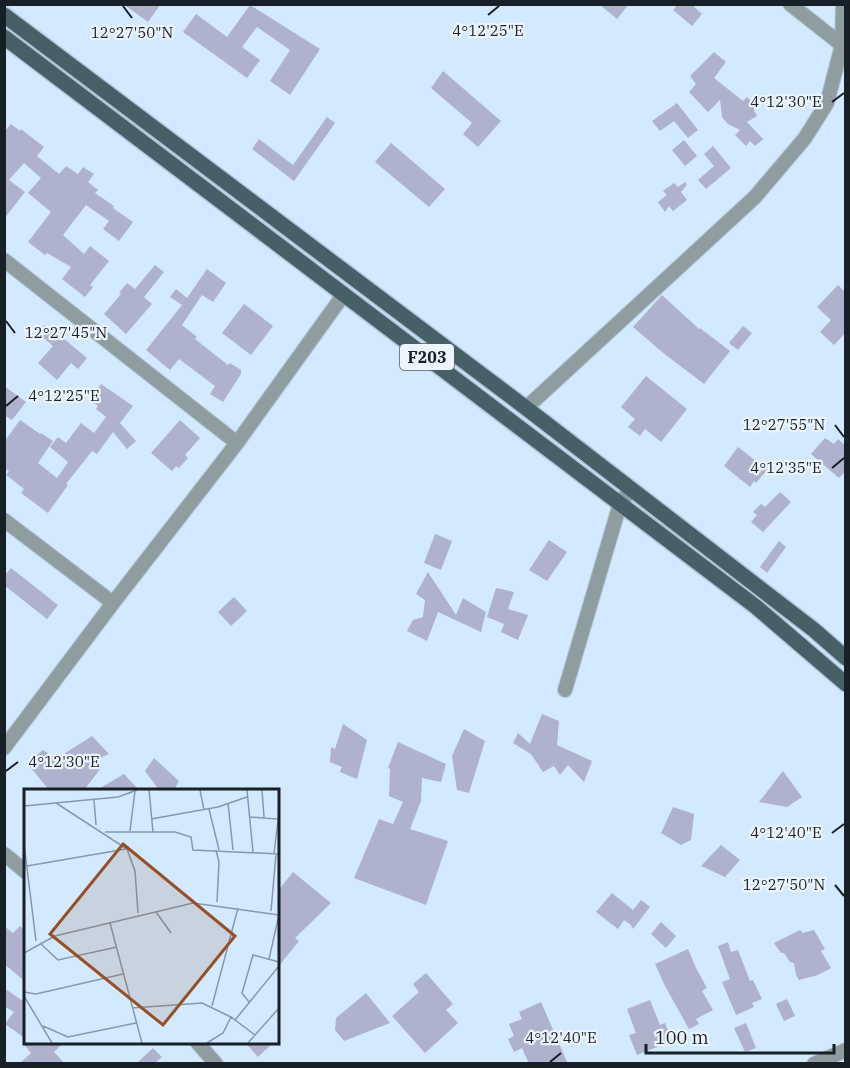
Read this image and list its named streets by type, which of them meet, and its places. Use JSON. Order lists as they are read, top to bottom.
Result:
{
  "streets": {
    "main road": ["F203"]
  },
  "scale_bar": "100 m",
  "coordinates": [
    "4°12'25\"E",
    "12°27'50\"N",
    "4°12'30\"E",
    "12°27'45\"N",
    "12°27'55\"N",
    "4°12'35\"E",
    "4°12'40\"E"
  ]
}
